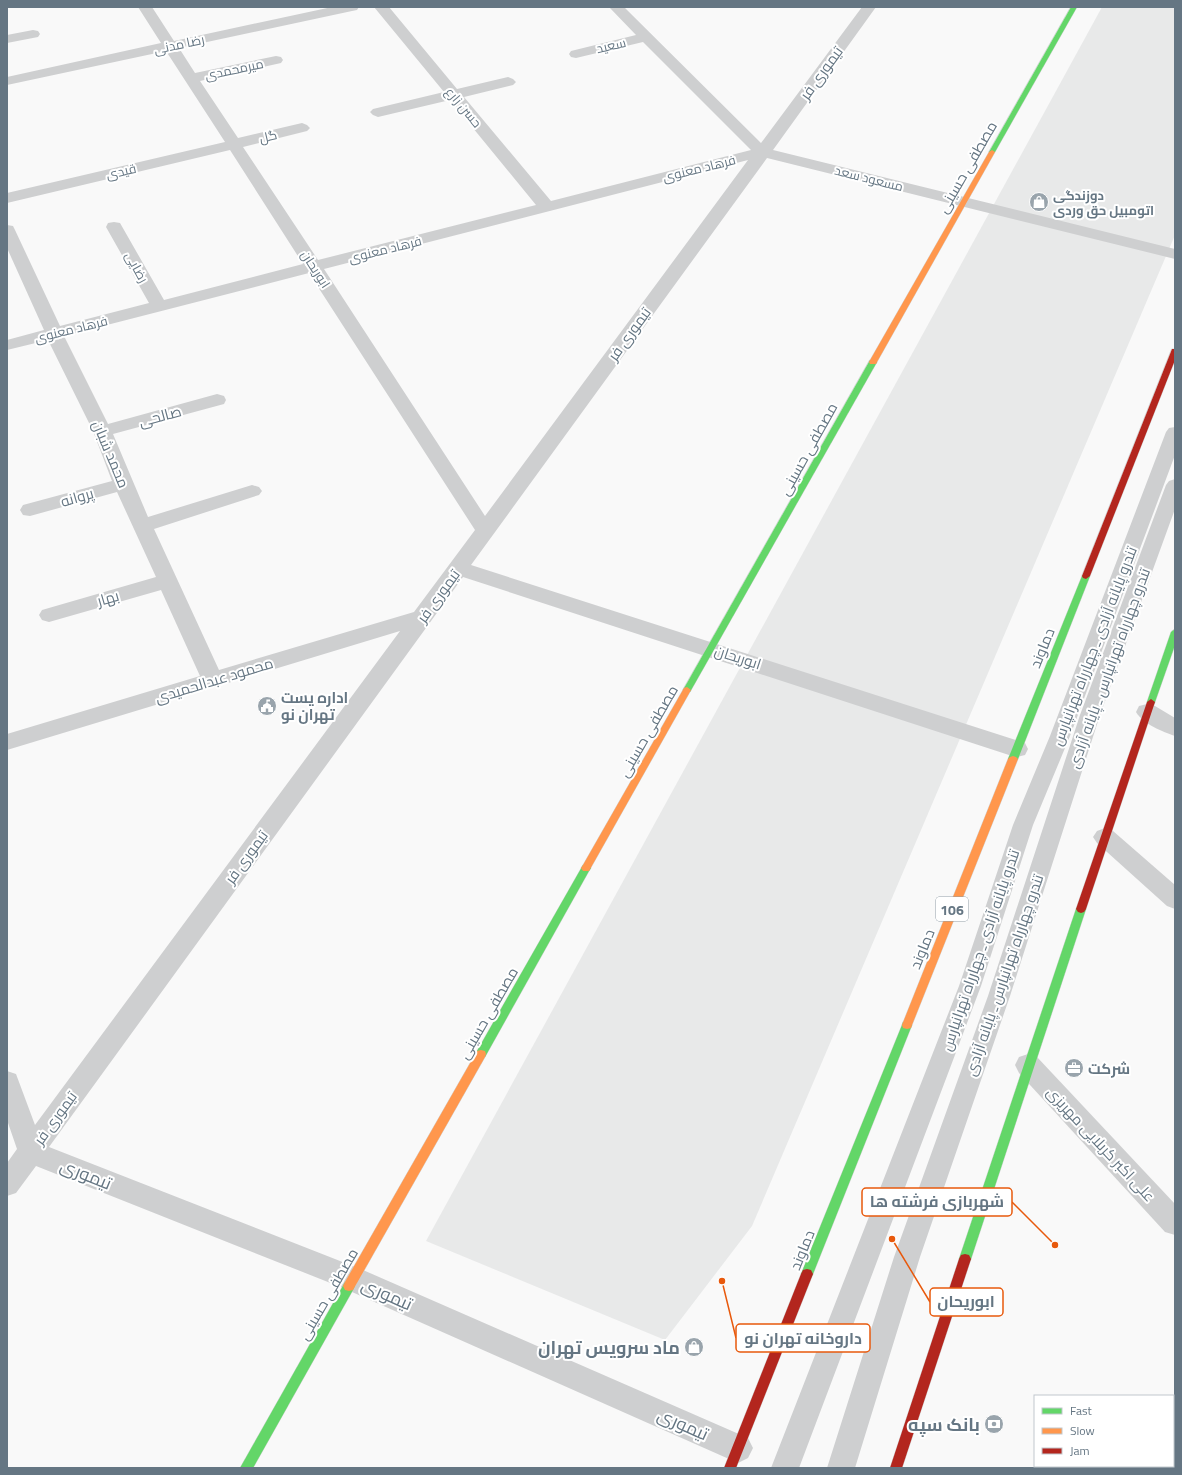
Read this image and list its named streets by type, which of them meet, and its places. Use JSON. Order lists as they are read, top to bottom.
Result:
{
  "streets": {
    "street": [
      "رضا مدنی",
      "سعید",
      "میرمحمدی",
      "تیموری فر",
      "حسن زارع",
      "گل",
      "مصطفی حسینی",
      "فرهاد معنوی",
      "قیدی",
      "مسعود سعد",
      "رضایی",
      "ابوریحان",
      "صالحی",
      "محمد شبان",
      "پروانه",
      "بهار",
      "دماوند",
      "محمود عبدالحمیدی",
      "106",
      "علی اکبر کربلایی مهریزی",
      "تیموری"
    ],
    "lane": ["تندرو پایانه آزادی ـ چهارراه تهرانپارس", "تندرو چهارراه تهرانپارس ـ پایانه آزادی"]
  },
  "crossings": [
    ["رضا مدنی", "ابوریحان"],
    ["میرمحمدی", "ابوریحان"],
    ["تیموری فر", "فرهاد معنوی"],
    ["تیموری فر", "مسعود سعد"],
    ["تیموری فر", "ابوریحان"],
    ["تیموری فر", "محمود عبدالحمیدی"],
    ["تیموری فر", "تیموری"],
    ["حسن زارع", "فرهاد معنوی"],
    ["گل", "قیدی"],
    ["گل", "ابوریحان"],
    ["مصطفی حسینی", "مسعود سعد"],
    ["مصطفی حسینی", "ابوریحان"],
    ["مصطفی حسینی", "تیموری"],
    ["فرهاد معنوی", "مسعود سعد"],
    ["فرهاد معنوی", "رضایی"],
    ["فرهاد معنوی", "ابوریحان"],
    ["فرهاد معنوی", "محمد شبان"],
    ["قیدی", "ابوریحان"],
    ["ابوریحان", "دماوند"],
    ["صالحی", "محمد شبان"],
    ["محمد شبان", "پروانه"],
    ["محمد شبان", "بهار"],
    ["محمد شبان", "محمود عبدالحمیدی"],
    ["دماوند", "تیموری"]
  ],
  "places": {
    "shop": ["دوزندگی اتومبیل حق وردی", "ماد سرویس تهران"],
    "public building": ["اداره پست تهران نو"],
    "office": ["شرکت"],
    "other": ["ابوریحان", "شهربازی فرشته ها", "داروخانه تهران نو"],
    "bank": ["بانک سپه"]
  },
  "legend": ["Fast", "Slow", "Jam"]
}
